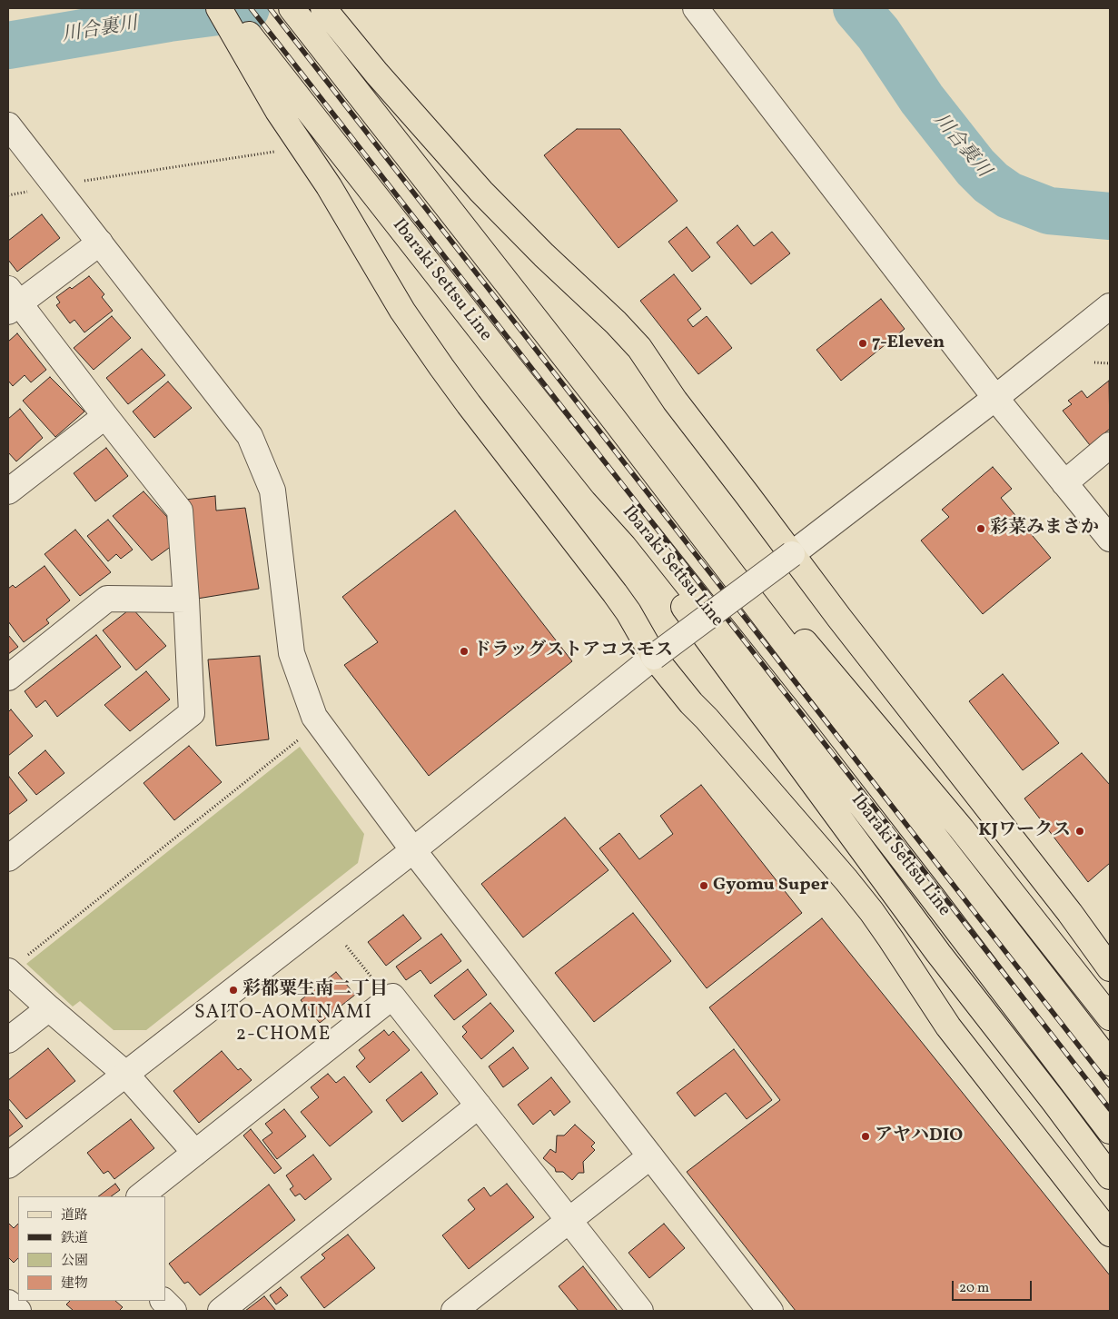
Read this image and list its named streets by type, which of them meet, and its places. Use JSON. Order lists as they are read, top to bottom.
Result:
{
  "streets": {
    "main road": ["Ibaraki Settsu Line"]
  },
  "districts": ["SAITO-AOMINAMI 2-CHOME"],
  "water": ["川合裏川"],
  "places": [
    "7-Eleven",
    "彩菜みまさか",
    "ドラッグストアコスモス",
    "KJワークス",
    "Gyomu Super",
    "彩都粟生南二丁目",
    "アヤハDIO"
  ],
  "legend": [
    "道路",
    "鉄道",
    "公園",
    "建物"
  ],
  "scale_bar": "20 m"
}
